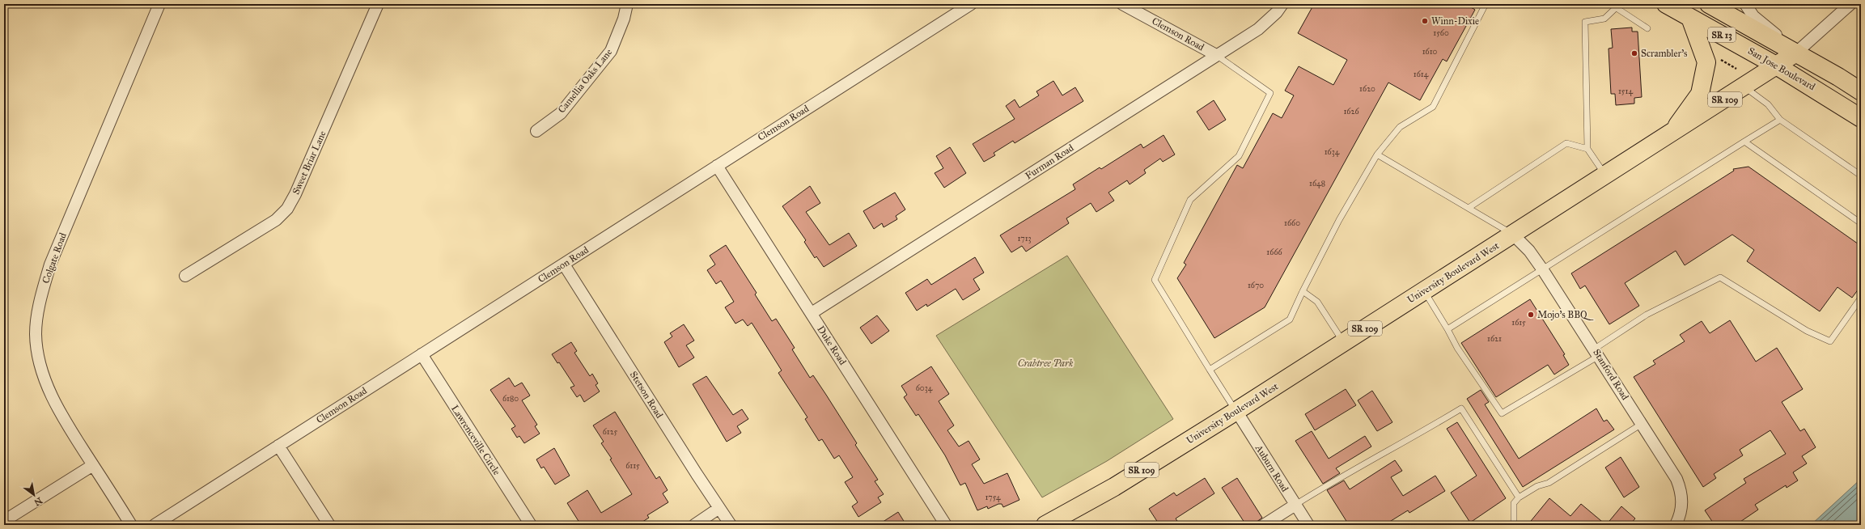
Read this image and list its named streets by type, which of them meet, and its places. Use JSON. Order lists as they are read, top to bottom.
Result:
{
  "streets": {
    "main road": [
      "SR 13",
      "San Jose Boulevard",
      "SR 109",
      "University Boulevard West"
    ],
    "street": [
      "Clemson Road",
      "Camellia Oaks Lane",
      "Furman Road",
      "Sweet Briar Lane",
      "Colgate Road",
      "Duke Road",
      "Stanford Road",
      "Stetson Road",
      "Lawrenceville Circle",
      "Auburn Road"
    ]
  },
  "crossings": [
    ["Clemson Road", "Furman Road"],
    ["Clemson Road", "Duke Road"],
    ["Clemson Road", "Stetson Road"],
    ["Clemson Road", "Lawrenceville Circle"],
    ["SR 13", "University Boulevard West"],
    ["San Jose Boulevard", "University Boulevard West"],
    ["Furman Road", "Duke Road"],
    ["University Boulevard West", "Stanford Road"],
    ["University Boulevard West", "Auburn Road"]
  ],
  "parks": ["Crabtree Park"],
  "places": ["Winn-Dixie", "Scrambler's", "Mojo's BBQ"],
  "house_numbers": [
    "1560",
    "1610",
    "1614",
    "1620",
    "1514",
    "1626",
    "1634",
    "1648",
    "1660",
    "1713",
    "1666",
    "1670",
    "1615",
    "1621",
    "6034",
    "6180",
    "6125",
    "6115",
    "1754"
  ],
  "north": "bottom right"
}
